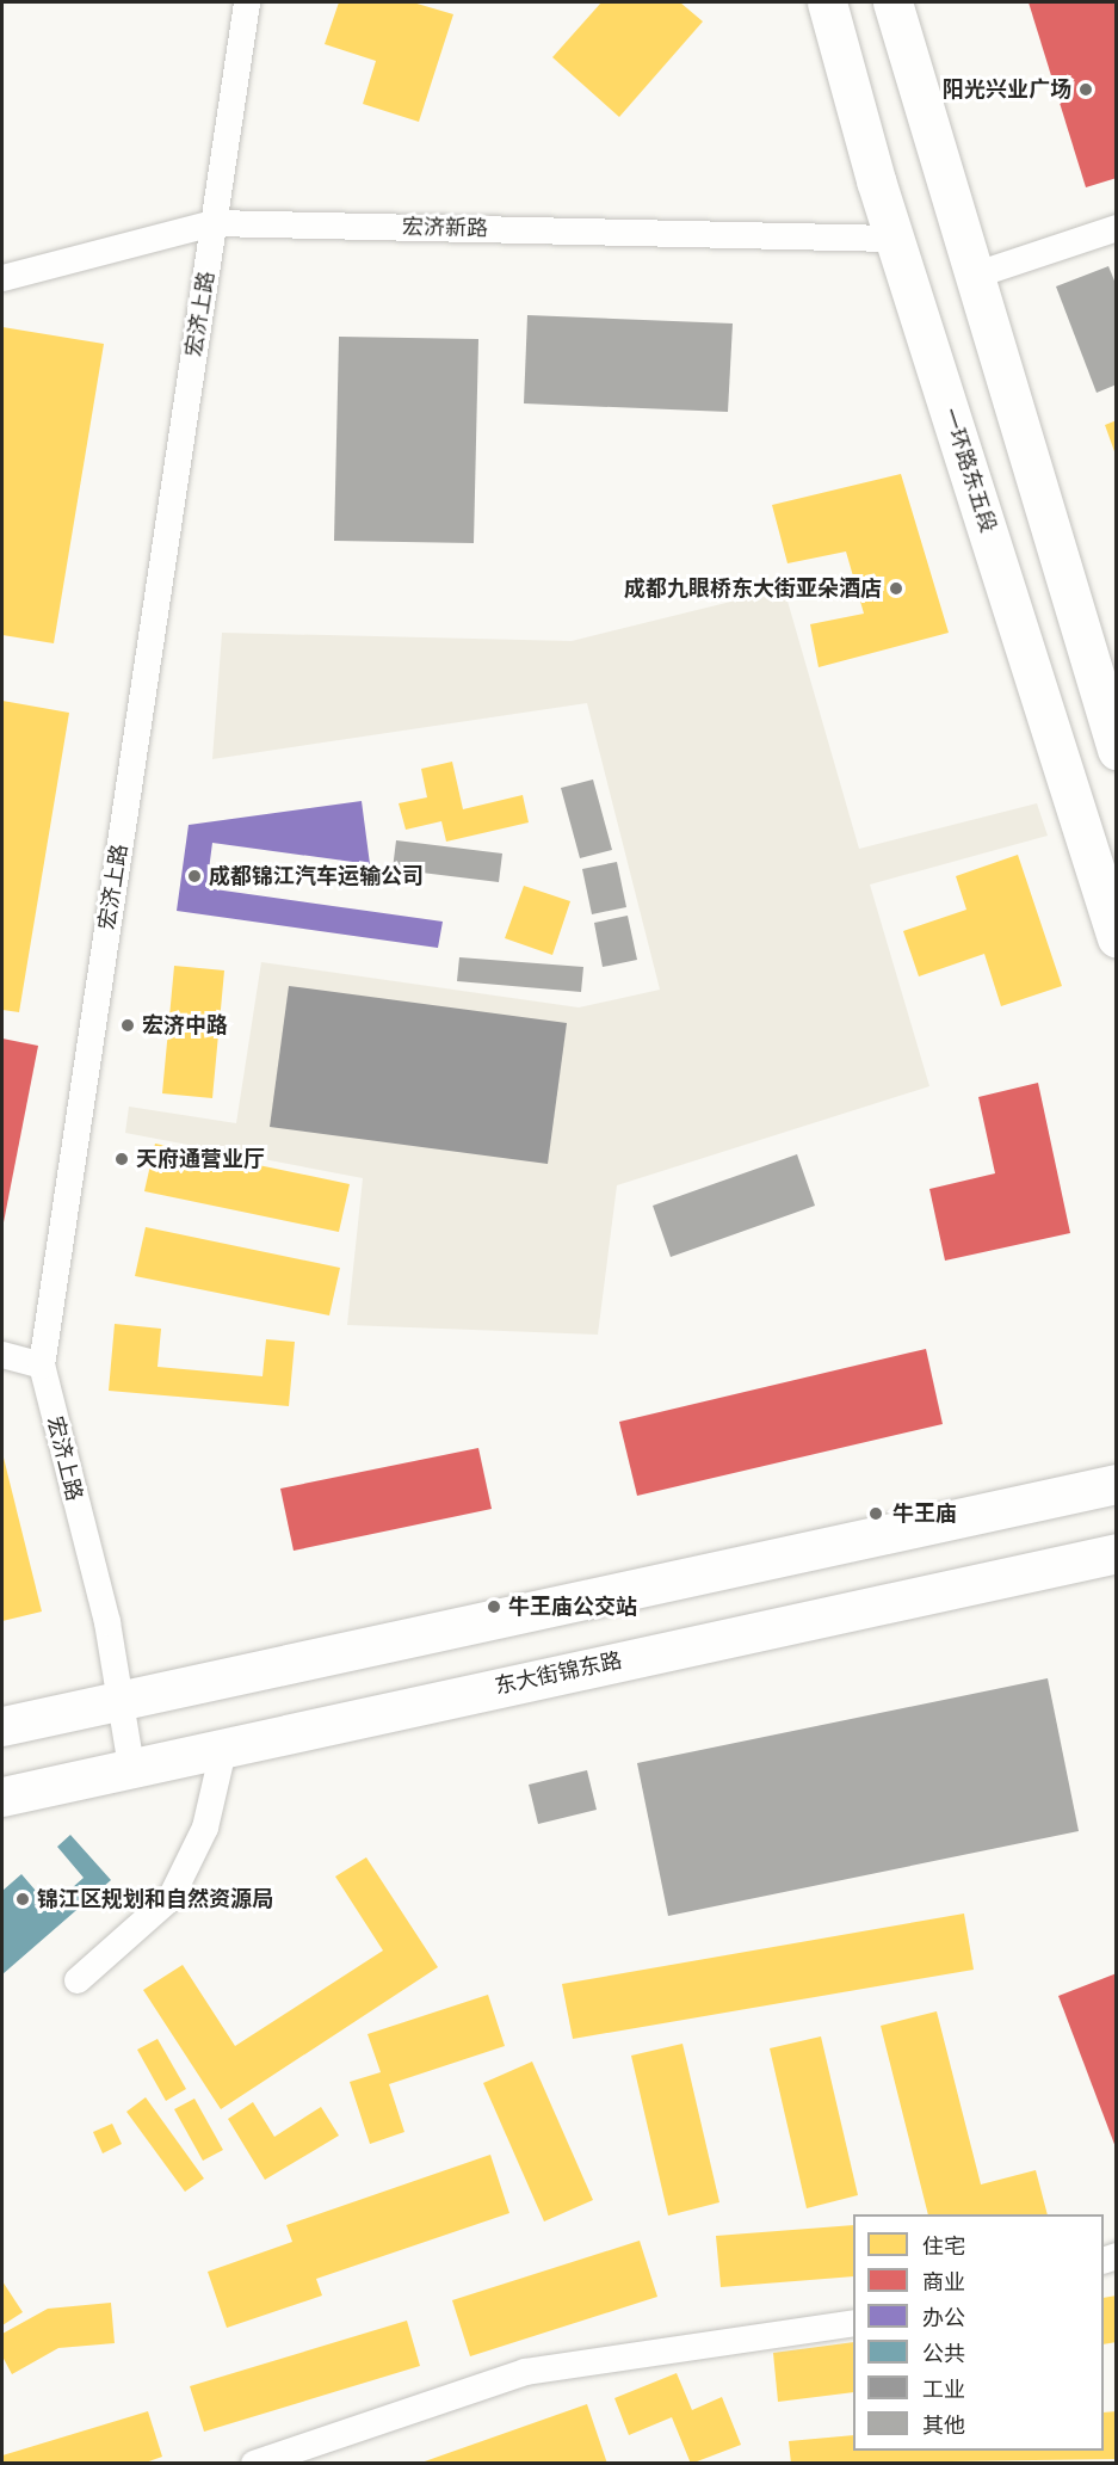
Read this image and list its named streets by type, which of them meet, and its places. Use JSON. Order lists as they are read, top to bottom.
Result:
{
  "streets": {
    "main road": ["一环路东五段", "东大街锦东路"],
    "street": ["宏济新路", "宏济上路"]
  },
  "crossings": [
    ["宏济新路", "宏济上路"],
    ["宏济新路", "一环路东五段"],
    ["宏济上路", "东大街锦东路"]
  ],
  "places": [
    "阳光兴业广场",
    "成都九眼桥东大街亚朵酒店",
    "成都锦江汽车运输公司",
    "宏济中路",
    "天府通营业厅",
    "牛王庙",
    "牛王庙公交站",
    "锦江区规划和自然资源局"
  ],
  "legend": [
    "住宅",
    "商业",
    "办公",
    "公共",
    "工业",
    "其他"
  ]
}
